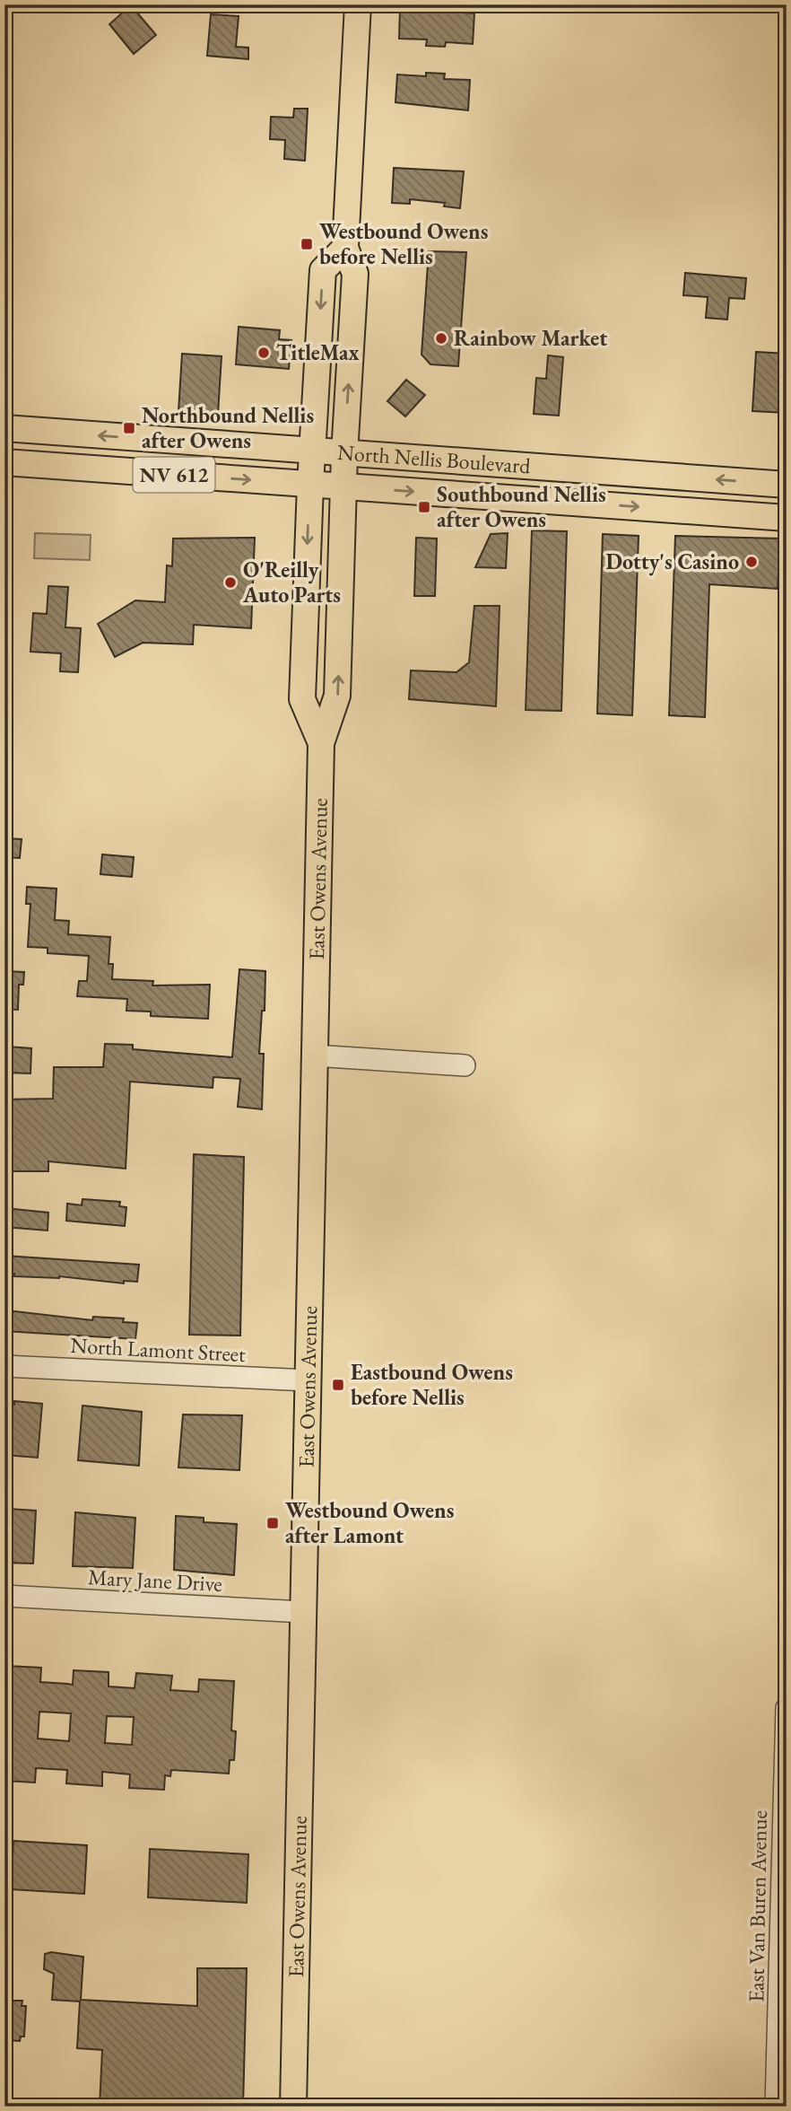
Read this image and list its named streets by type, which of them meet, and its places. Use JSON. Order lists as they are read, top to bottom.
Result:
{
  "streets": {
    "main road": ["North Nellis Boulevard", "NV 612", "East Owens Avenue"],
    "street": ["North Lamont Street", "Mary Jane Drive", "East Van Buren Avenue"]
  },
  "crossings": [
    ["North Nellis Boulevard", "East Owens Avenue"],
    ["East Owens Avenue", "North Lamont Street"],
    ["East Owens Avenue", "Mary Jane Drive"]
  ],
  "places": {
    "transit": [
      "Westbound Owens before Nellis",
      "Northbound Nellis after Owens",
      "Southbound Nellis after Owens",
      "Eastbound Owens before Nellis",
      "Westbound Owens after Lamont"
    ],
    "other": [
      "Rainbow Market",
      "TitleMax",
      "Dotty's Casino",
      "O'Reilly Auto Parts"
    ]
  }
}
